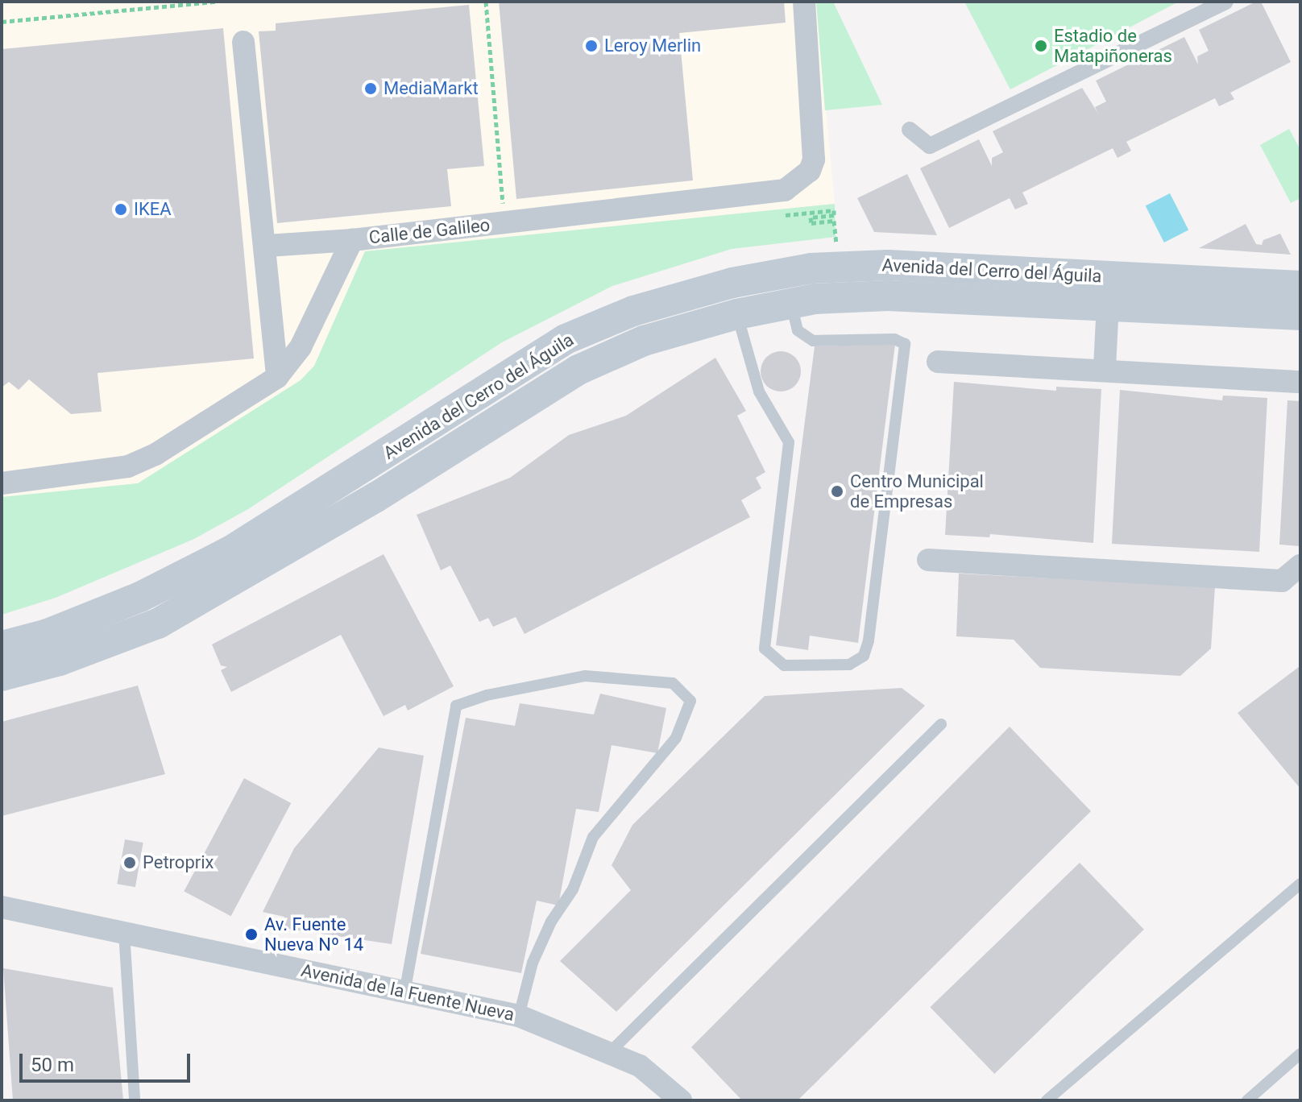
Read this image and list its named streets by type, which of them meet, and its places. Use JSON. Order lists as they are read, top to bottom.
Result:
{
  "streets": {
    "main road": ["Avenida del Cerro del Águila"],
    "street": ["Calle de Galileo", "Avenida de la Fuente Nueva"]
  },
  "places": [
    "Leroy Merlin",
    "Estadio de Matapiñoneras",
    "MediaMarkt",
    "IKEA",
    "Centro Municipal de Empresas",
    "Petroprix",
    "Av. Fuente Nueva Nº 14"
  ],
  "scale_bar": "50 m"
}
